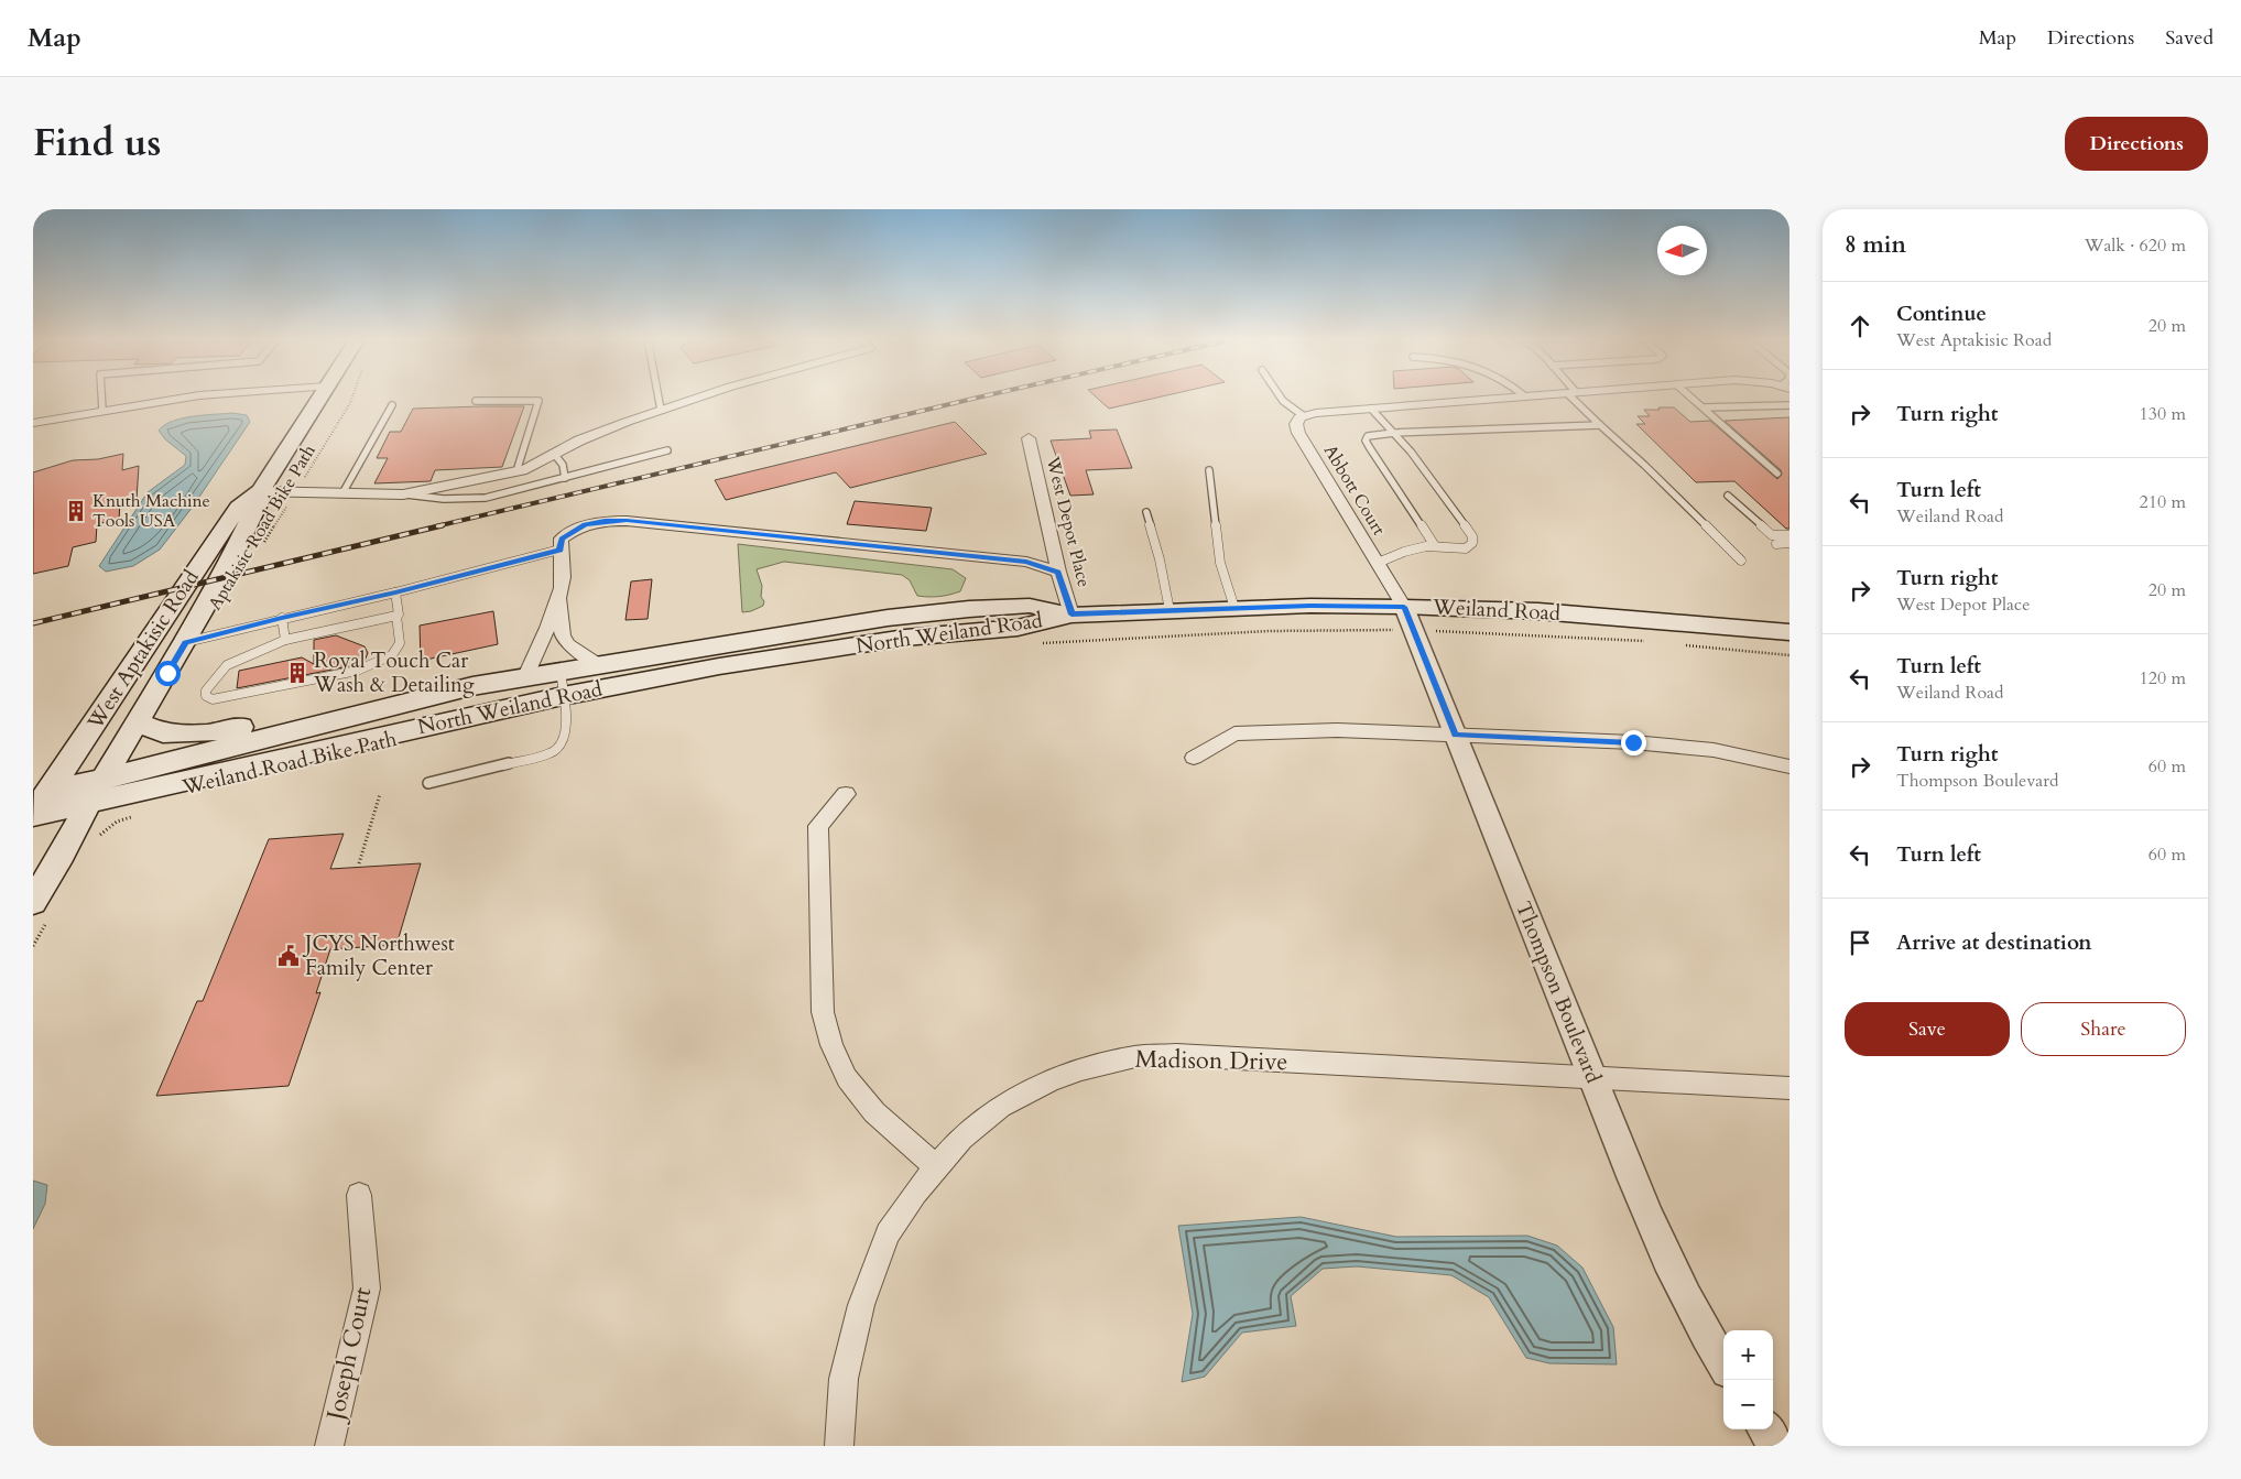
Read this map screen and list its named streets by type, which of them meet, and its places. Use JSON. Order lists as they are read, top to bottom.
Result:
{
  "streets": {
    "main road": ["Weiland Road", "North Weiland Road", "West Aptakisic Road"],
    "street": [
      "Abbott Court",
      "West Depot Place",
      "Thompson Boulevard",
      "Madison Drive",
      "Joseph Court"
    ],
    "path": ["Aptakisic Road Bike Path"]
  },
  "crossings": [
    ["Abbott Court", "Weiland Road"],
    ["Abbott Court", "Thompson Boulevard"],
    ["West Depot Place", "Weiland Road"],
    ["West Depot Place", "North Weiland Road"],
    ["Weiland Road", "North Weiland Road"],
    ["Weiland Road", "Thompson Boulevard"],
    ["North Weiland Road", "West Aptakisic Road"],
    ["Thompson Boulevard", "Madison Drive"]
  ],
  "places": {
    "building": ["Knuth Machine Tools USA", "Royal Touch Car Wash & Detailing"],
    "public building": ["JCYS Northwest Family Center"]
  },
  "north": "left",
  "page": {
    "header": "Map",
    "nav": ["Map", "Directions", "Saved"],
    "title": "Find us",
    "buttons": [
      "Directions",
      ["Save", "Share"]
    ],
    "heading": ["8 min", "Walk · 620 m"],
    "list": [
      ["Continue", "West Aptakisic Road", "20 m"],
      ["Turn right", "130 m"],
      ["Turn left", "Weiland Road", "210 m"],
      ["Turn right", "West Depot Place", "20 m"],
      ["Turn left", "Weiland Road", "120 m"],
      ["Turn right", "Thompson Boulevard", "60 m"],
      ["Turn left", "60 m"],
      "Arrive at destination"
    ],
    "map_buttons": ["+", "−"]
  }
}
